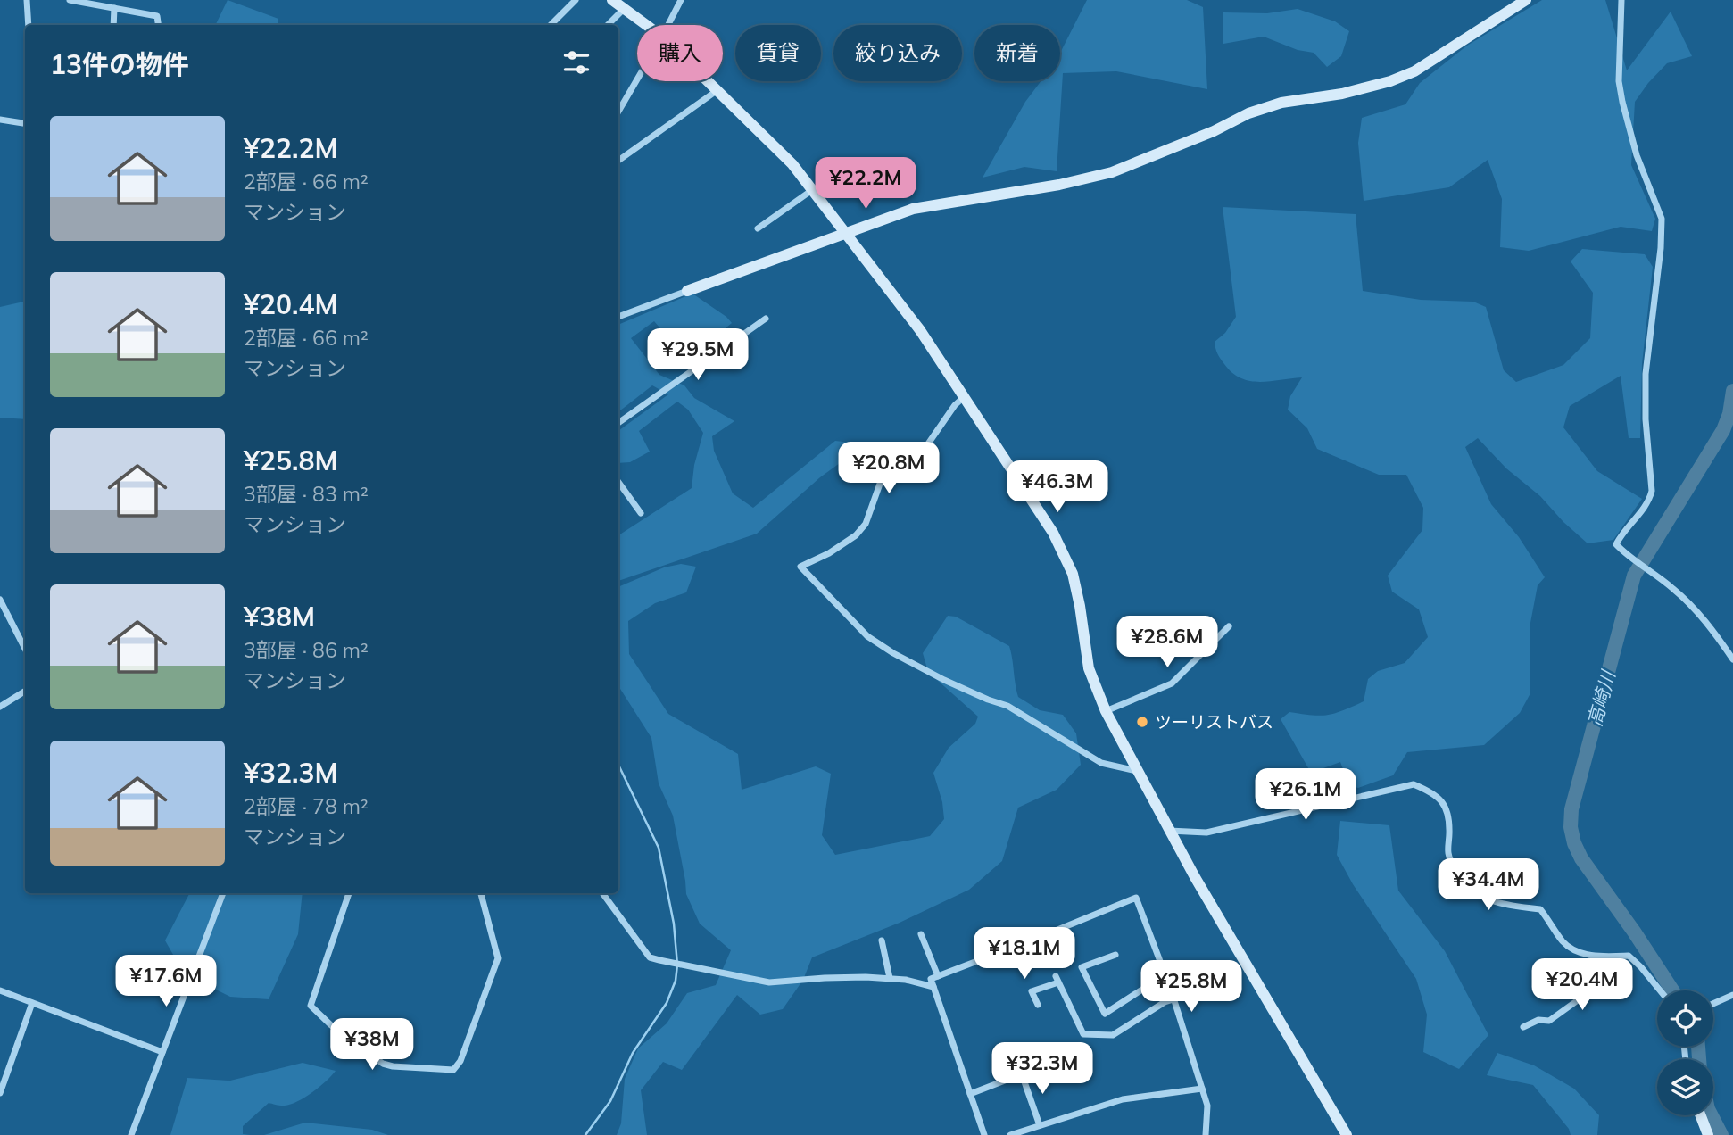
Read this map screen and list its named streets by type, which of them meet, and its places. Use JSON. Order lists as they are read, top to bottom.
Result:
{
  "water": ["高崎川"],
  "places": ["ツーリストバス"],
  "page": {
    "chip": [
      "購入",
      "賃貸",
      "絞り込み",
      "新着"
    ],
    "heading": "13件の物件",
    "list": [
      {
        "name": "¥22.2M",
        "note": "2部屋 · 66 m² · マンション"
      },
      {
        "name": "¥20.4M",
        "note": "2部屋 · 66 m² · マンション"
      },
      {
        "name": "¥25.8M",
        "note": "3部屋 · 83 m² · マンション"
      },
      {
        "name": "¥38M",
        "note": "3部屋 · 86 m² · マンション"
      },
      {
        "name": "¥32.3M",
        "note": "2部屋 · 78 m² · マンション"
      }
    ],
    "price": [
      "¥22.2M",
      "¥29.5M",
      "¥20.8M",
      "¥46.3M",
      "¥28.6M",
      "¥26.1M",
      "¥34.4M",
      "¥18.1M",
      "¥17.6M",
      "¥20.4M",
      "¥25.8M",
      "¥38M",
      "¥32.3M"
    ]
  }
}
